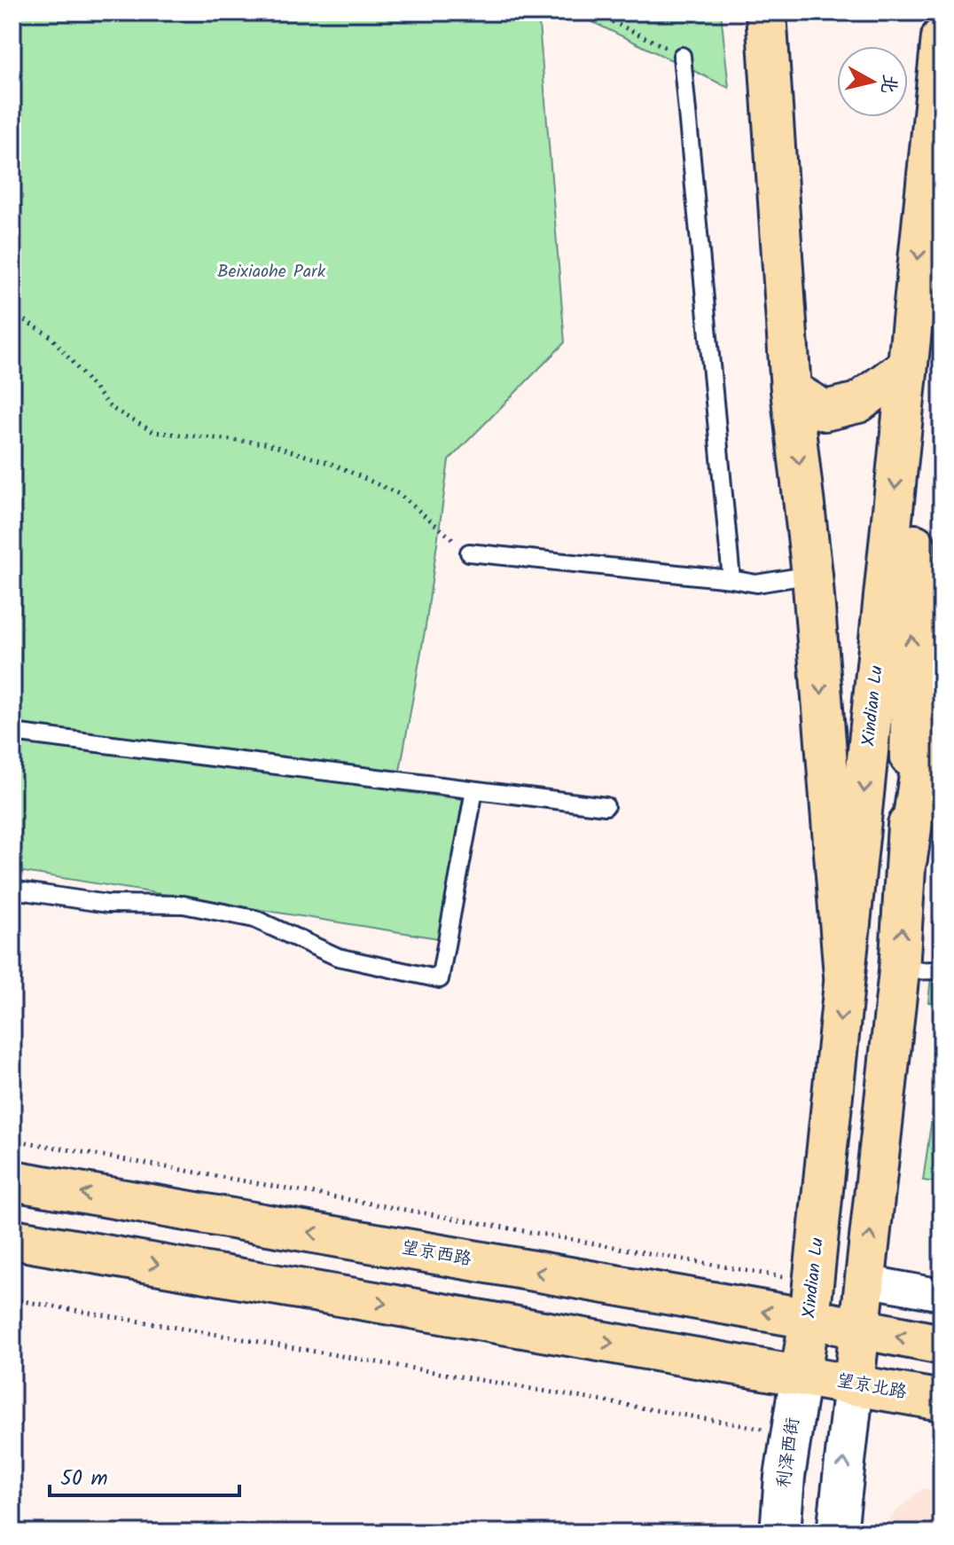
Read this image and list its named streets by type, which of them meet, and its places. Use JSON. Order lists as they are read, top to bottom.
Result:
{
  "streets": {
    "main road": ["Xindian Lu", "望京西路", "望京北路"],
    "street": ["利泽西街"]
  },
  "crossings": [
    ["Xindian Lu", "望京西路"],
    ["Xindian Lu", "望京北路"],
    ["Xindian Lu", "利泽西街"],
    ["望京北路", "利泽西街"]
  ],
  "parks": ["Beixiaohe Park"],
  "scale_bar": "50 m",
  "north": "right"
}
